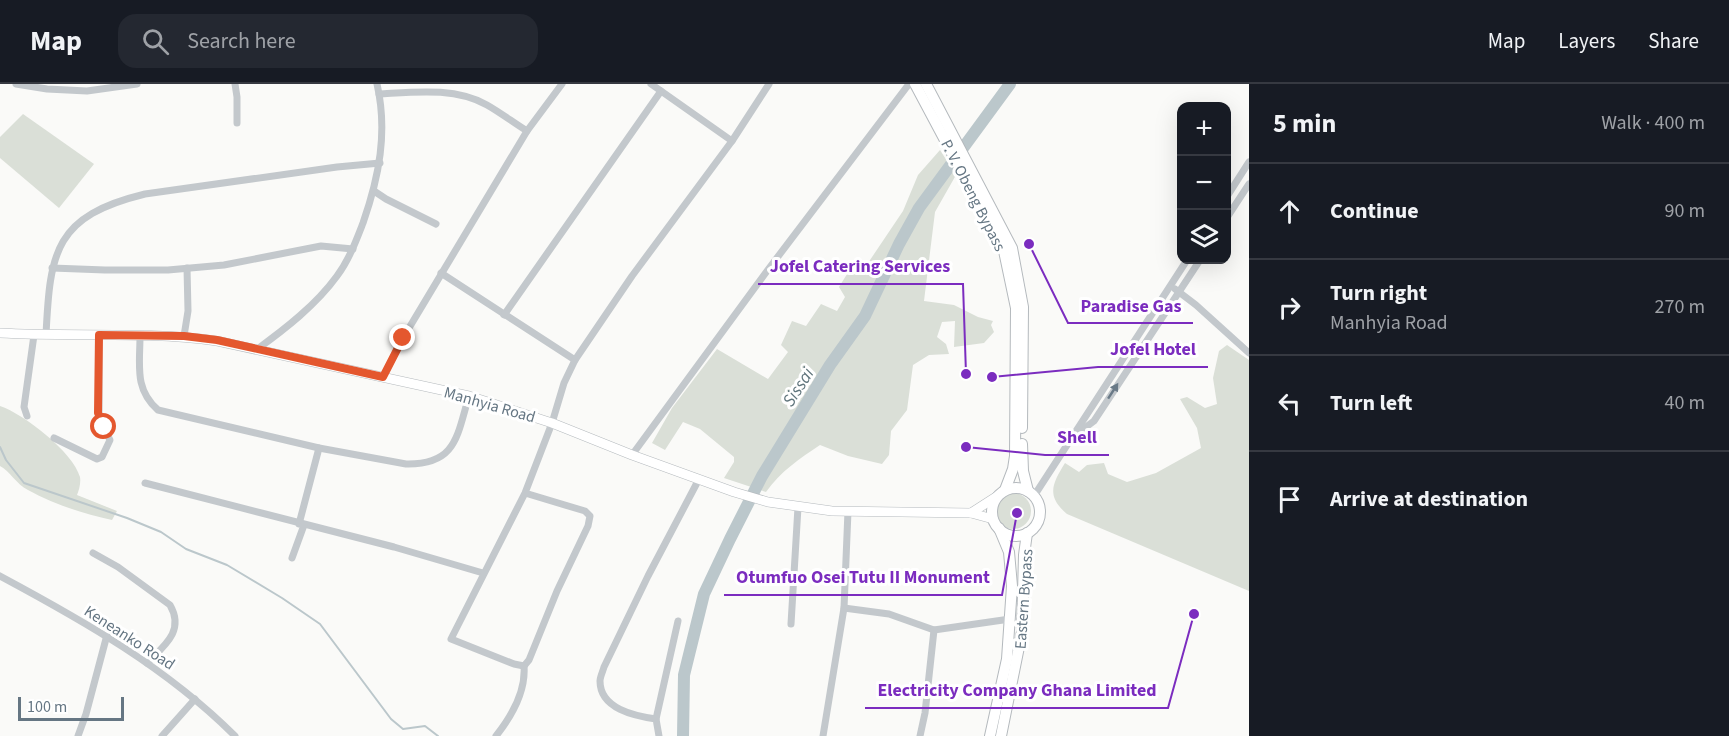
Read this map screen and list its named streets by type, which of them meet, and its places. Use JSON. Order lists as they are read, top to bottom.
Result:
{
  "streets": {
    "highway": ["P. V. Obeng Bypass", "Eastern Bypass"],
    "main road": ["Manhyia Road"],
    "street": ["Keneanko Road"]
  },
  "crossings": [
    ["P. V. Obeng Bypass", "Manhyia Road"],
    ["P. V. Obeng Bypass", "Eastern Bypass"],
    ["Manhyia Road", "Eastern Bypass"]
  ],
  "water": ["Sissai"],
  "places": [
    "Paradise Gas",
    "Jofel Catering Services",
    "Jofel Hotel",
    "Shell",
    "Otumfuo Osei Tutu II Monument",
    "Electricity Company Ghana Limited"
  ],
  "scale_bar": "100 m",
  "page": {
    "header": "Map",
    "search": "Search here",
    "nav": ["Map", "Layers", "Share"],
    "heading": ["5 min", "Walk · 400 m"],
    "map_buttons": ["+", "−"],
    "list": [
      ["Continue", "90 m"],
      ["Turn right", "Manhyia Road", "270 m"],
      ["Turn left", "40 m"],
      "Arrive at destination"
    ],
    "scale": "100 m"
  }
}
